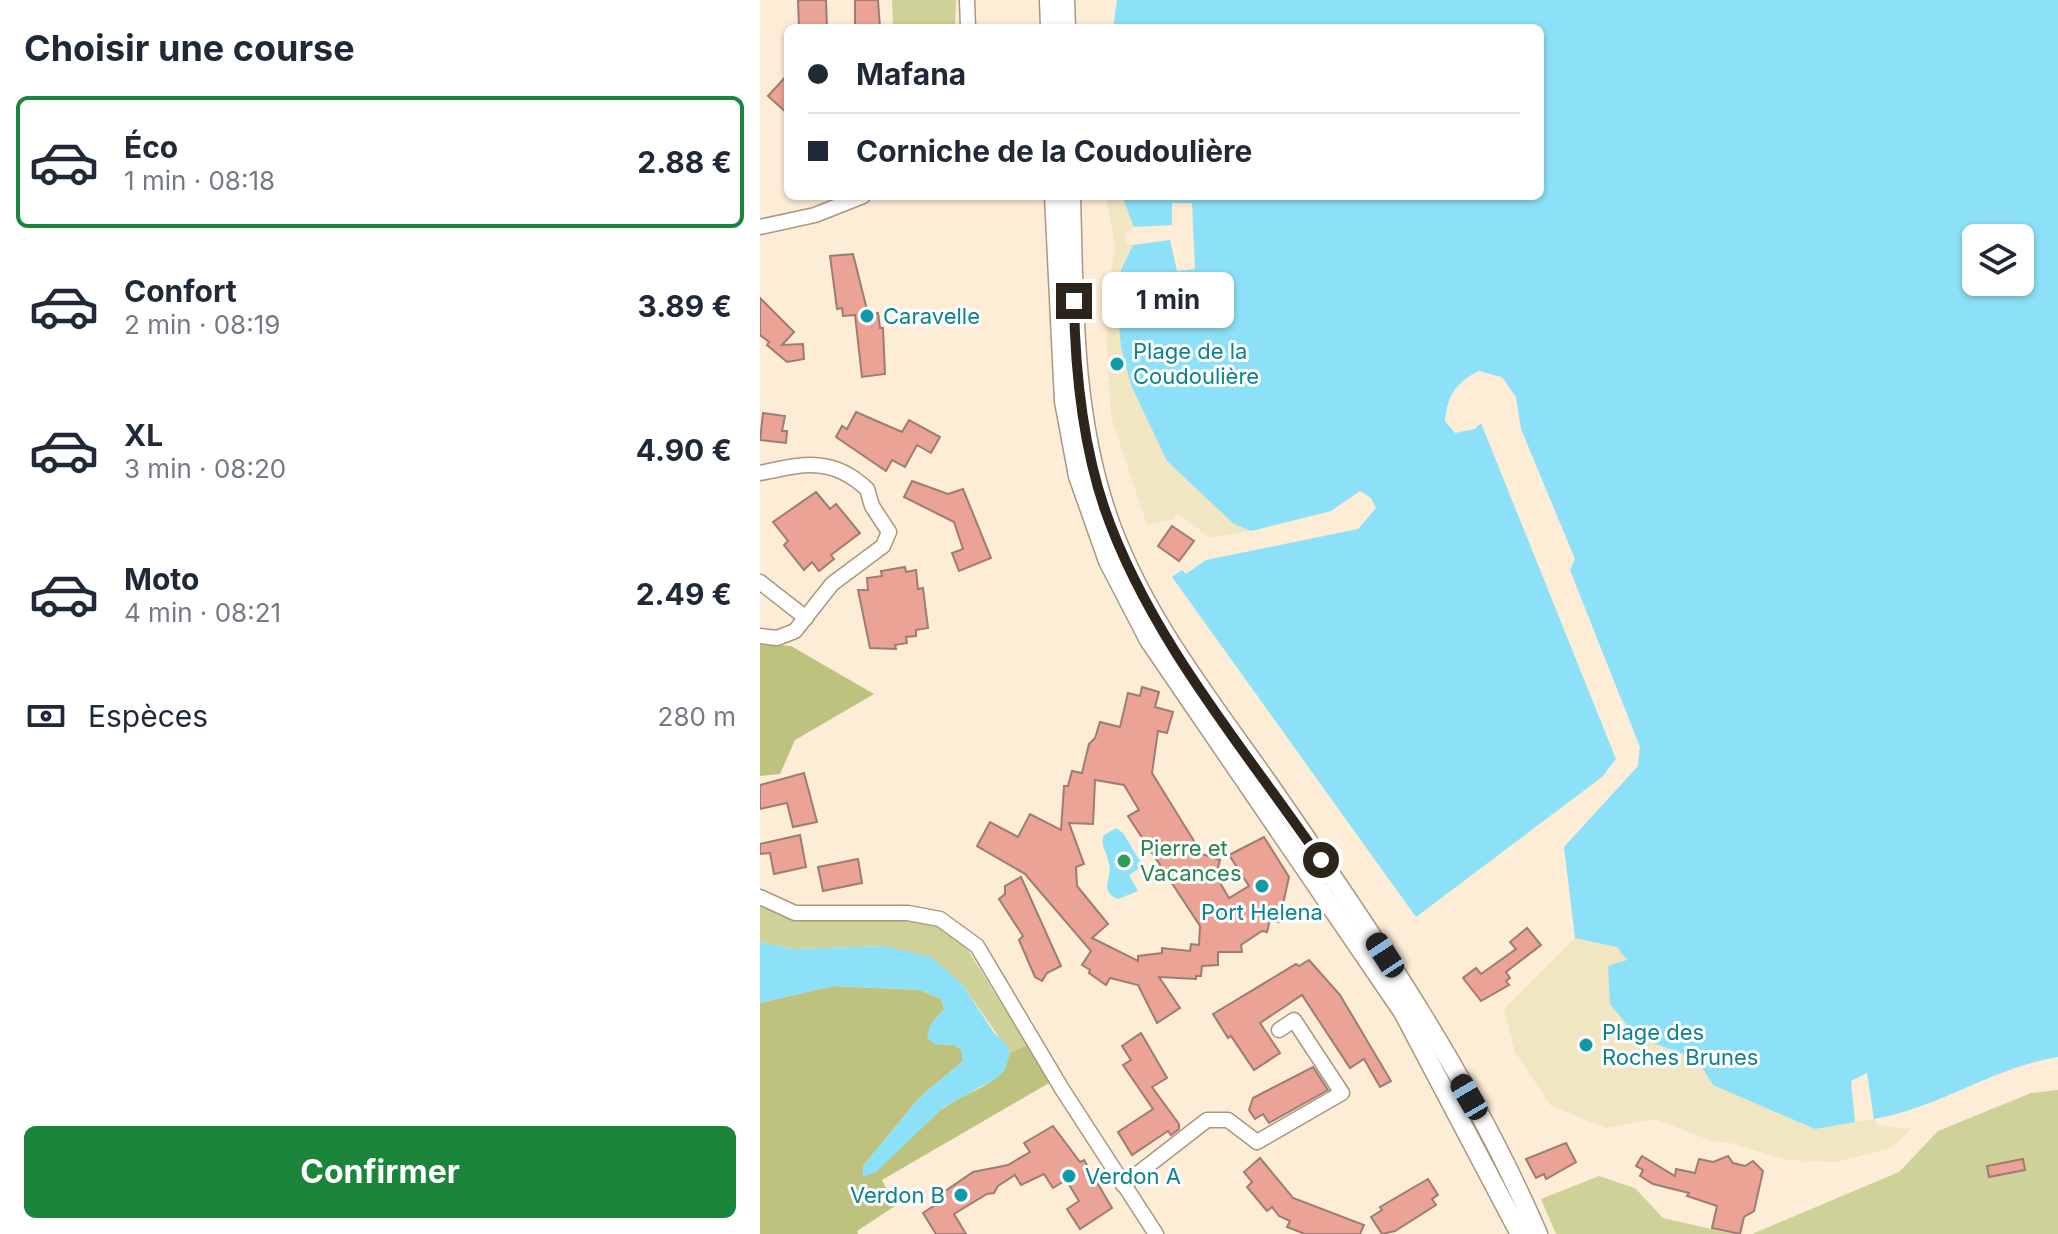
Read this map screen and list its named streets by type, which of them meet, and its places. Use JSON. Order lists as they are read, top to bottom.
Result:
{
  "places": [
    "Caravelle",
    "Plage de la Coudoulière",
    "Pierre et Vacances",
    "Port Helena",
    "Plage des Roches Brunes",
    "Verdon A",
    "Verdon B"
  ],
  "page": {
    "heading": "Choisir une course",
    "banner": ["Mafana", "Corniche de la Coudoulière"],
    "list": [
      {
        "name": "Éco",
        "note": "1 min · 08:18",
        "value": "2.88 €"
      },
      {
        "name": "Confort",
        "note": "2 min · 08:19",
        "value": "3.89 €"
      },
      {
        "name": "XL",
        "note": "3 min · 08:20",
        "value": "4.90 €"
      },
      {
        "name": "Moto",
        "note": "4 min · 08:21",
        "value": "2.49 €"
      }
    ],
    "bubble": "1 min",
    "pay": ["Espèces", "280 m"],
    "buttons": "Confirmer"
  }
}
